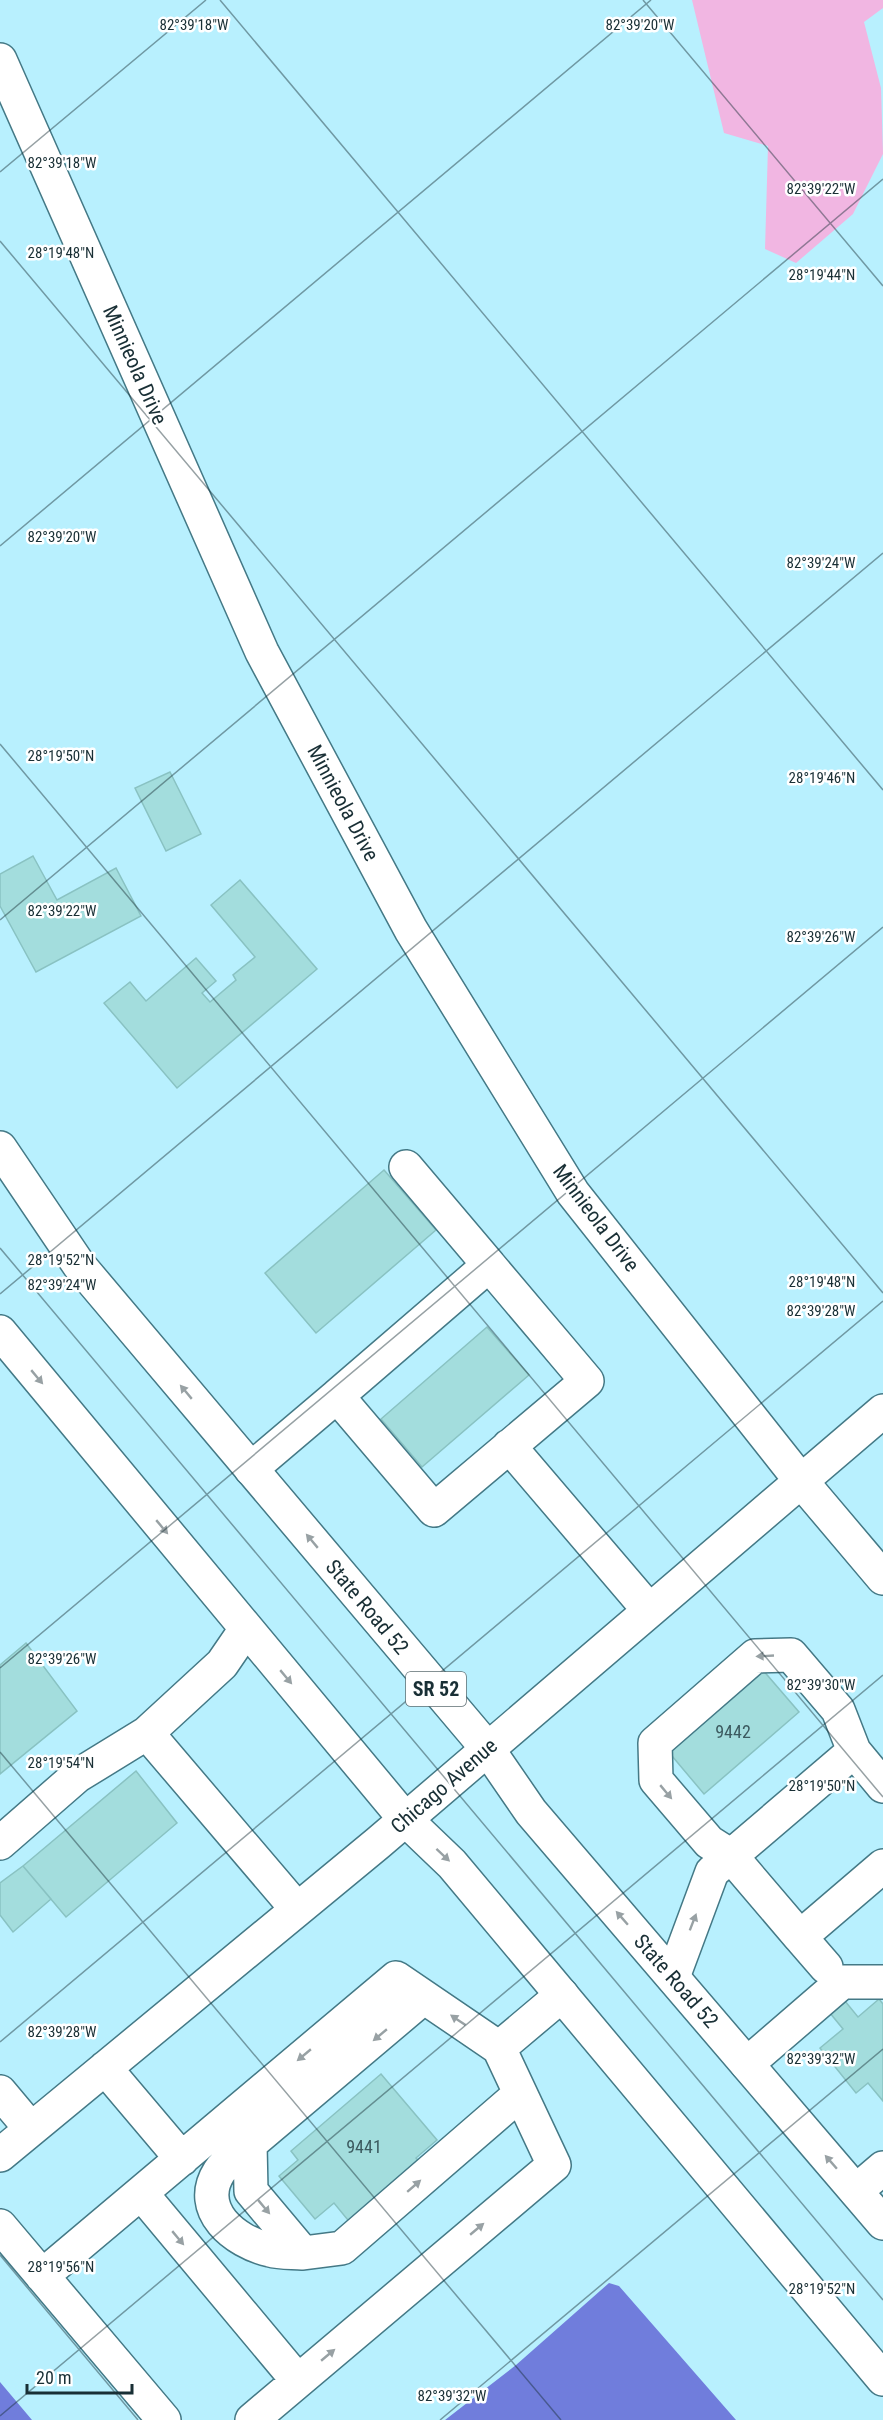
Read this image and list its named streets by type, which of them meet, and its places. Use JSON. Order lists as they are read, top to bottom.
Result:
{
  "streets": {
    "street": [
      "Minnieola Drive",
      "State Road 52",
      "SR 52",
      "Chicago Avenue"
    ]
  },
  "crossings": [
    ["Minnieola Drive", "Chicago Avenue"],
    ["State Road 52", "Chicago Avenue"]
  ],
  "house_numbers": ["9442", "9441"],
  "scale_bar": "20 m",
  "coordinates": [
    "82°39'18\"W",
    "82°39'20\"W",
    "82°39'22\"W",
    "28°19'48\"N",
    "28°19'44\"N",
    "82°39'24\"W",
    "28°19'50\"N",
    "28°19'46\"N",
    "82°39'26\"W",
    "28°19'52\"N",
    "82°39'28\"W",
    "82°39'30\"W",
    "28°19'54\"N",
    "82°39'32\"W",
    "28°19'56\"N"
  ]
}
